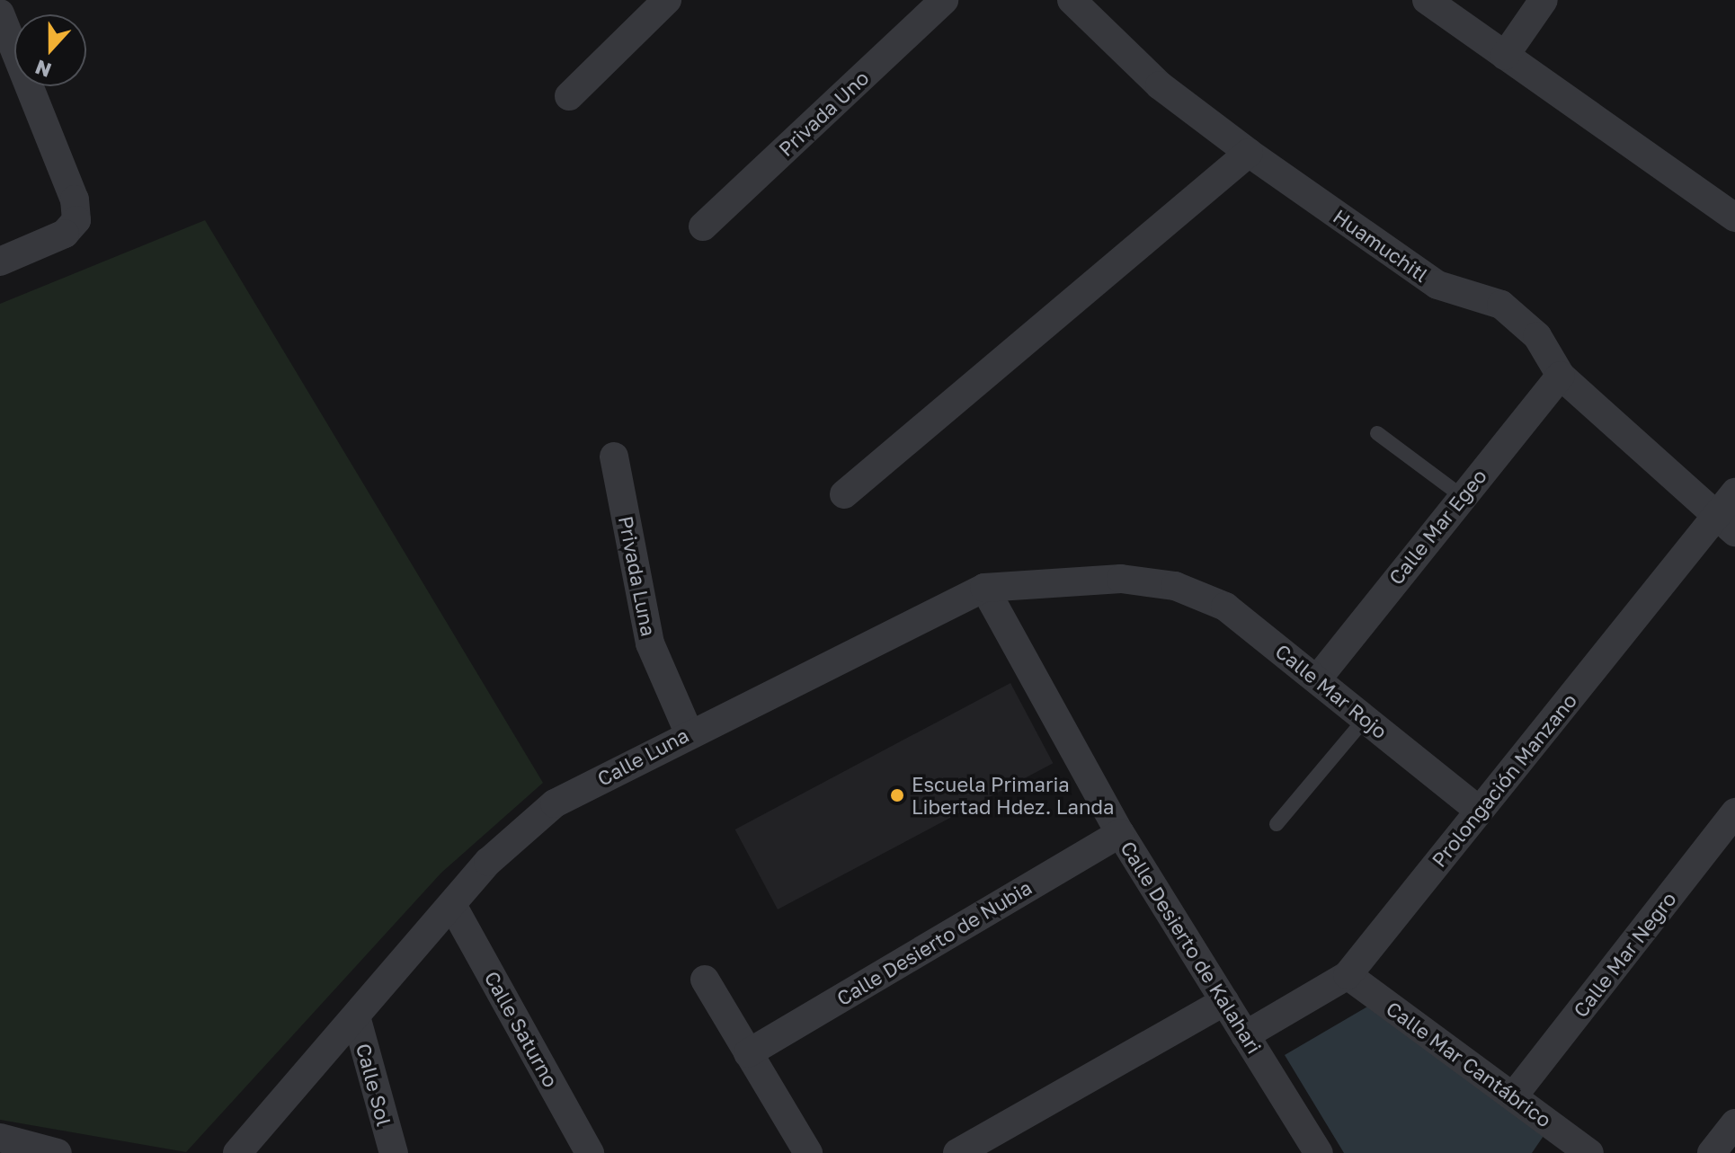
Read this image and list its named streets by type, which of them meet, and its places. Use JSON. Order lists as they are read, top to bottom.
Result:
{
  "streets": {
    "street": [
      "Privada Uno",
      "Huamuchitl",
      "Calle Mar Egeo",
      "Privada Luna",
      "Calle Mar Rojo",
      "Calle Luna",
      "Prolongación Manzano",
      "Calle Desierto de Nubia",
      "Calle Desierto de Kalahari",
      "Calle Mar Negro",
      "Calle Saturno",
      "Calle Mar Cantábrico",
      "Calle Sol"
    ]
  },
  "crossings": [
    ["Huamuchitl", "Calle Mar Egeo"],
    ["Huamuchitl", "Prolongación Manzano"],
    ["Calle Mar Egeo", "Calle Mar Rojo"],
    ["Privada Luna", "Calle Luna"],
    ["Calle Mar Rojo", "Calle Luna"],
    ["Calle Mar Rojo", "Prolongación Manzano"],
    ["Calle Luna", "Calle Desierto de Kalahari"],
    ["Calle Luna", "Calle Saturno"],
    ["Calle Luna", "Calle Sol"],
    ["Prolongación Manzano", "Calle Desierto de Kalahari"],
    ["Prolongación Manzano", "Calle Mar Cantábrico"],
    ["Calle Desierto de Nubia", "Calle Desierto de Kalahari"],
    ["Calle Mar Negro", "Calle Mar Cantábrico"]
  ],
  "places": ["Escuela Primaria Libertad Hdez. Landa"],
  "north": "bottom"
}
